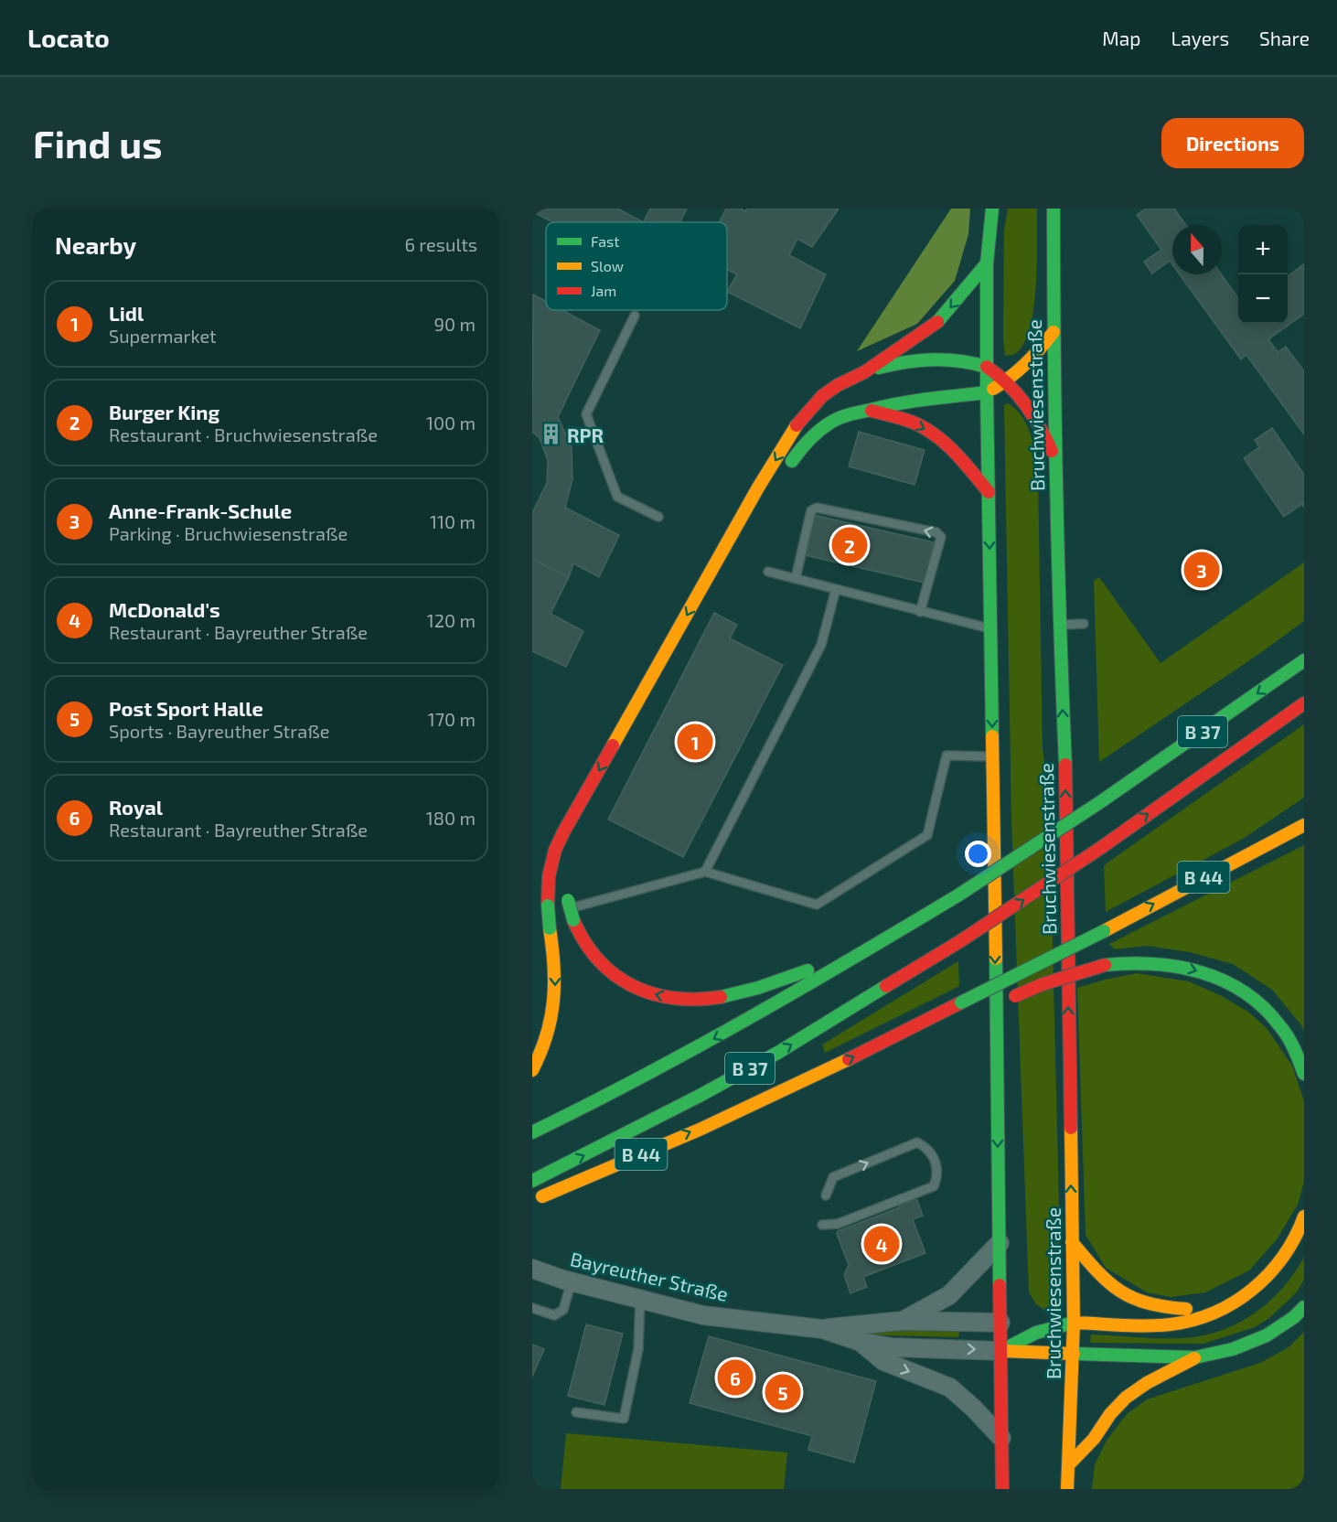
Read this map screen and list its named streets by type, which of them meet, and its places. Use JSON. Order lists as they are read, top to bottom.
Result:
{
  "streets": {
    "main road": ["Bruchwiesenstraße", "B 37", "B 44"],
    "street": ["Bayreuther Straße"]
  },
  "places": {
    "building": ["RPR"]
  },
  "legend": ["Fast", "Slow", "Jam"],
  "north": "top",
  "page": {
    "header": "Locato",
    "nav": ["Map", "Layers", "Share"],
    "buttons": "Directions",
    "title": "Find us",
    "heading": ["Nearby", "6 results"],
    "map_buttons": ["+", "−"],
    "list": [
      {
        "mark": "1",
        "name": "Lidl",
        "note": "Supermarket",
        "value": "90 m"
      },
      {
        "mark": "2",
        "name": "Burger King",
        "note": "Restaurant · Bruchwiesenstraße",
        "value": "100 m"
      },
      {
        "mark": "3",
        "name": "Anne-Frank-Schule",
        "note": "Parking · Bruchwiesenstraße",
        "value": "110 m"
      },
      {
        "mark": "4",
        "name": "McDonald's",
        "note": "Restaurant · Bayreuther Straße",
        "value": "120 m"
      },
      {
        "mark": "5",
        "name": "Post Sport Halle",
        "note": "Sports · Bayreuther Straße",
        "value": "170 m"
      },
      {
        "mark": "6",
        "name": "Royal",
        "note": "Restaurant · Bayreuther Straße",
        "value": "180 m"
      }
    ],
    "pins": [
      "2",
      "3",
      "1",
      "4",
      "6",
      "5"
    ]
  }
}
